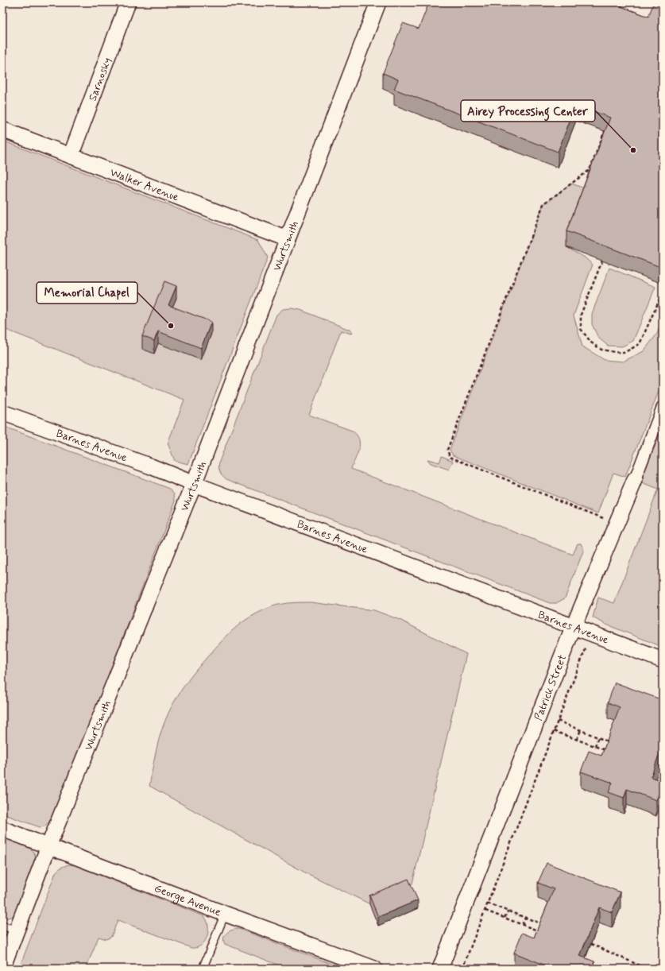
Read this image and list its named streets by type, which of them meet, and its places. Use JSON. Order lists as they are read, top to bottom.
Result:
{
  "streets": {
    "street": [
      "Sarnosky",
      "Walker Avenue",
      "Wurtsmith",
      "Barnes Avenue",
      "Patrick Street",
      "George Avenue"
    ]
  },
  "crossings": [
    ["Sarnosky", "Walker Avenue"],
    ["Walker Avenue", "Wurtsmith"],
    ["Wurtsmith", "Barnes Avenue"],
    ["Wurtsmith", "George Avenue"],
    ["Barnes Avenue", "Patrick Street"]
  ],
  "places": ["Airey Processing Center", "Memorial Chapel"]
}
